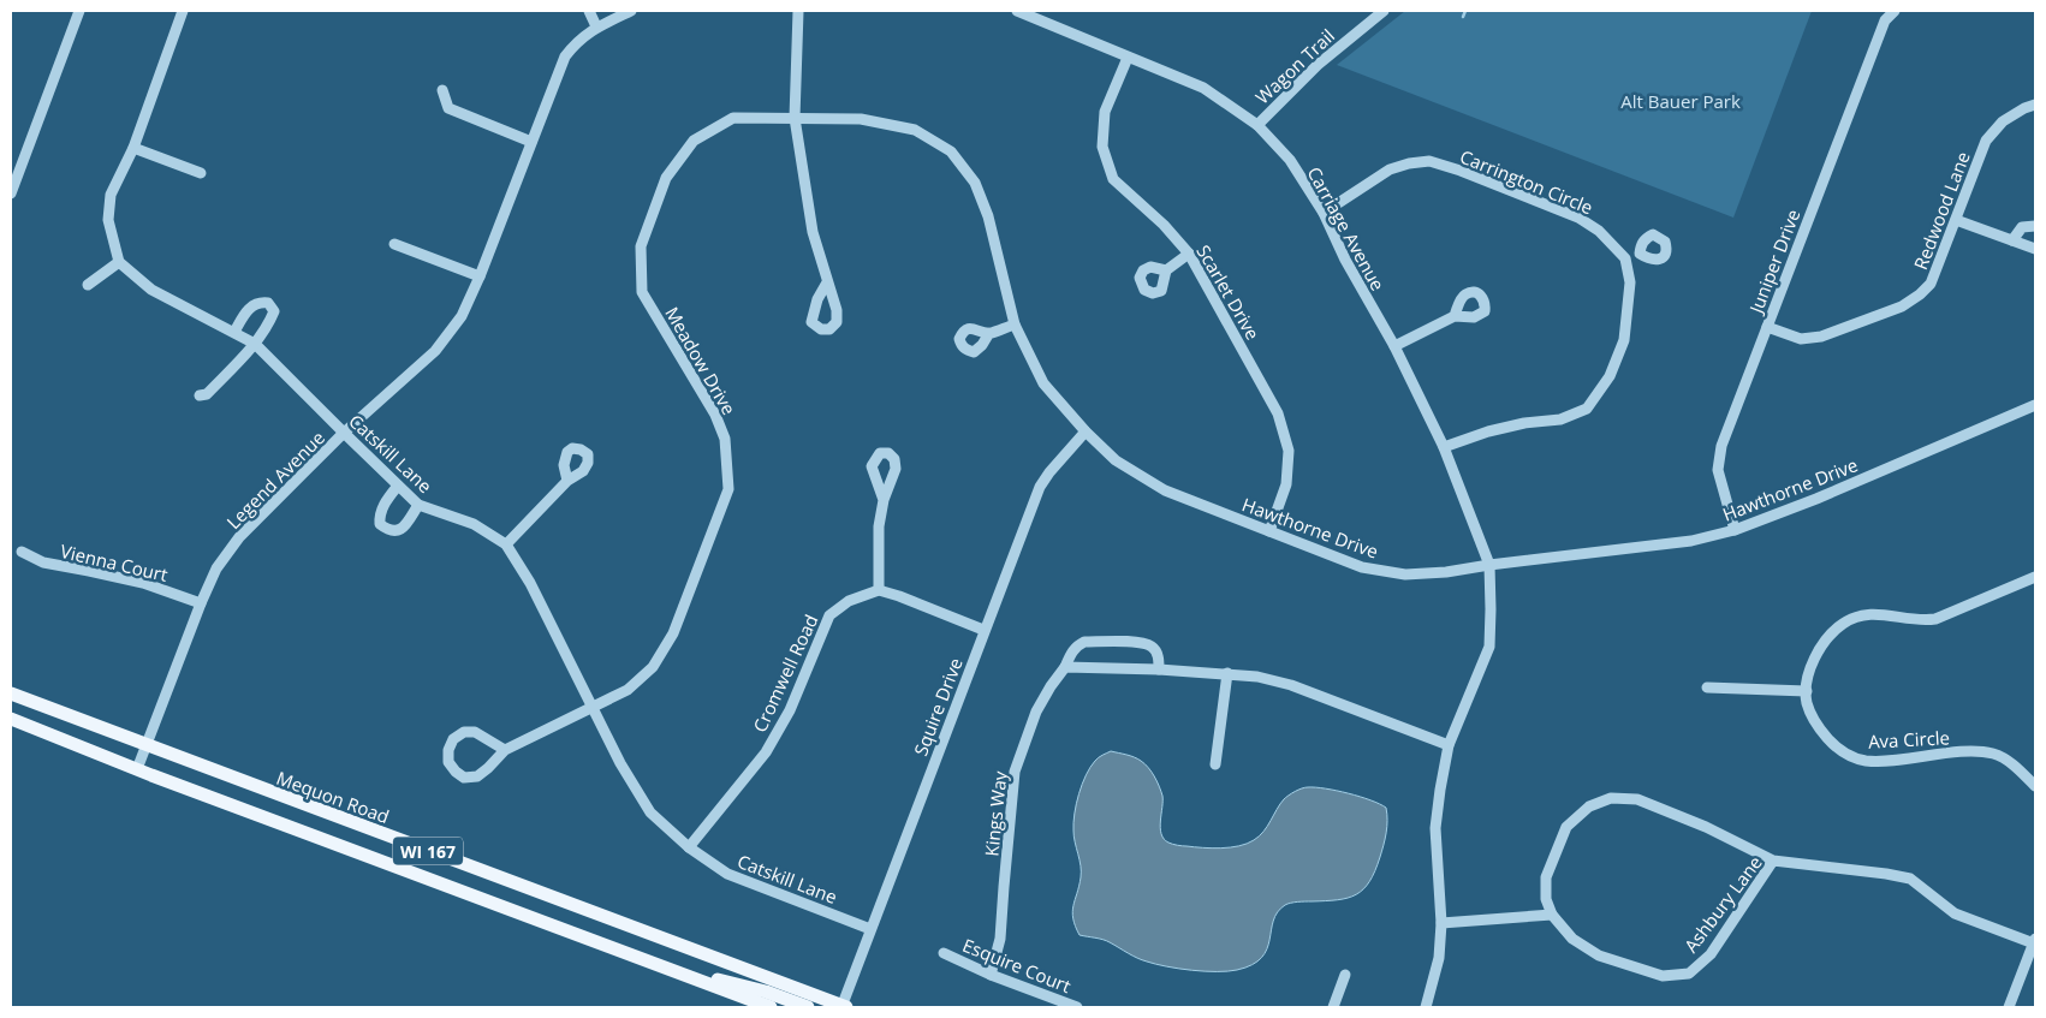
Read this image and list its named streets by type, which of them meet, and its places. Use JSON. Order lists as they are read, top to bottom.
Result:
{
  "streets": {
    "main road": ["Mequon Road", "WI 167"],
    "street": [
      "Wagon Trail",
      "Carrington Circle",
      "Redwood Lane",
      "Carriage Avenue",
      "Juniper Drive",
      "Scarlet Drive",
      "Meadow Drive",
      "Catskill Lane",
      "Legend Avenue",
      "Hawthorne Drive",
      "Vienna Court",
      "Cromwell Road",
      "Squire Drive",
      "Ava Circle",
      "Kings Way",
      "Ashbury Lane",
      "Esquire Court"
    ]
  },
  "crossings": [
    ["Wagon Trail", "Carriage Avenue"],
    ["Carrington Circle", "Carriage Avenue"],
    ["Redwood Lane", "Juniper Drive"],
    ["Carriage Avenue", "Scarlet Drive"],
    ["Carriage Avenue", "Hawthorne Drive"],
    ["Juniper Drive", "Hawthorne Drive"],
    ["Scarlet Drive", "Hawthorne Drive"],
    ["Meadow Drive", "Catskill Lane"],
    ["Meadow Drive", "Hawthorne Drive"],
    ["Catskill Lane", "Legend Avenue"],
    ["Catskill Lane", "Cromwell Road"],
    ["Catskill Lane", "Squire Drive"],
    ["Legend Avenue", "Vienna Court"],
    ["Legend Avenue", "Mequon Road"],
    ["Legend Avenue", "WI 167"],
    ["Hawthorne Drive", "Squire Drive"],
    ["Squire Drive", "Mequon Road"],
    ["Kings Way", "Esquire Court"]
  ],
  "parks": ["Alt Bauer Park"]
}
